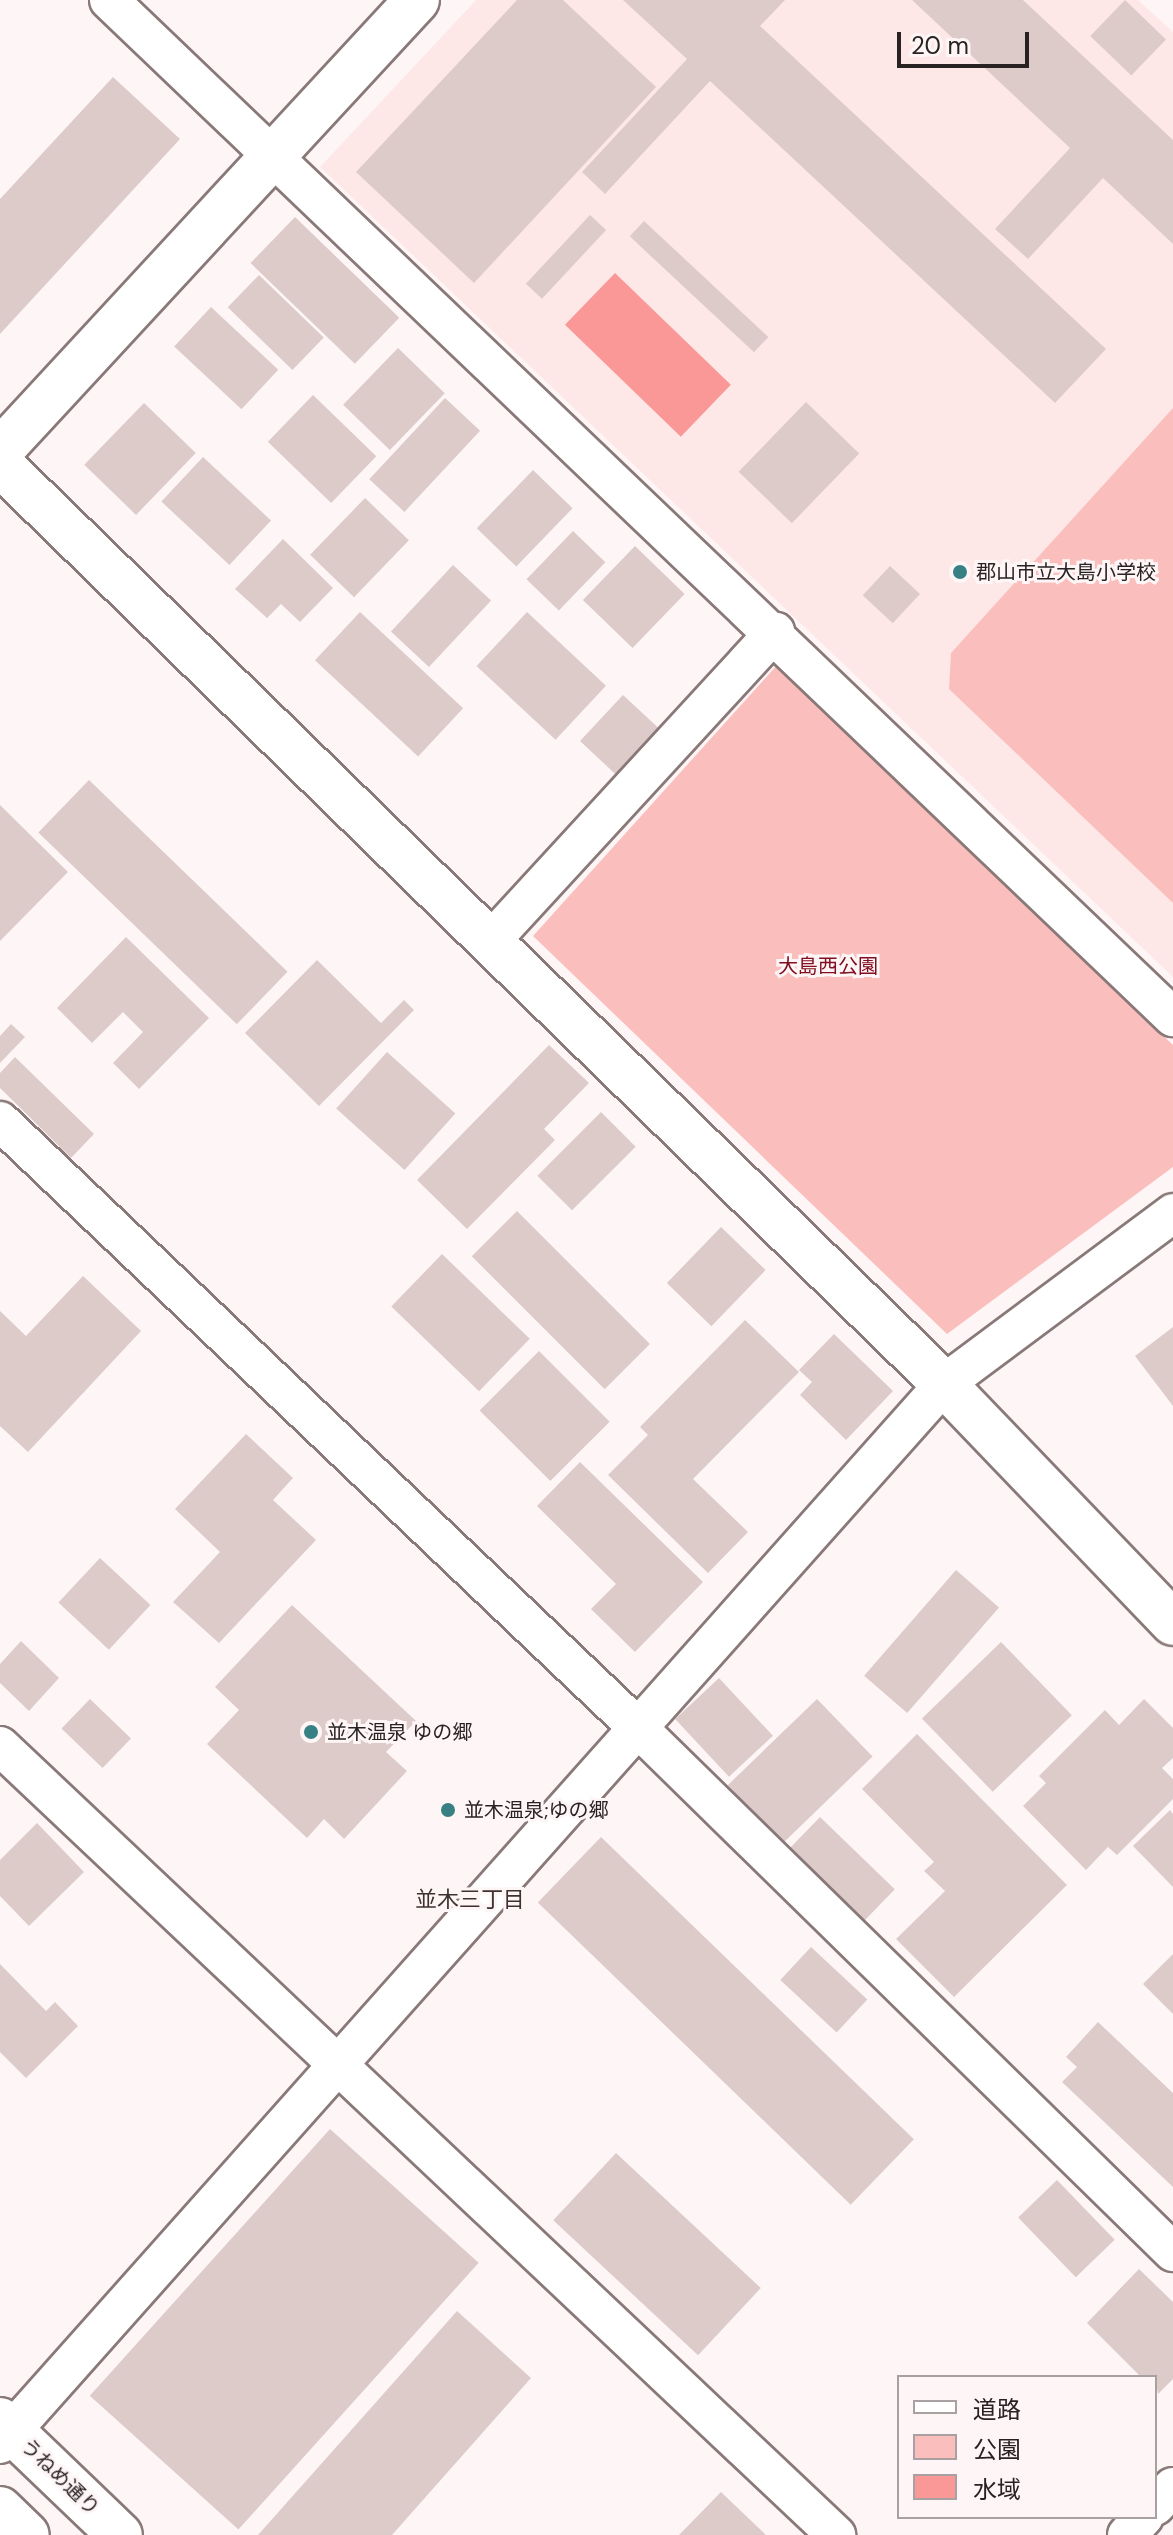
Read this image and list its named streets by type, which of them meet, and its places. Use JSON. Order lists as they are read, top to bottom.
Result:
{
  "streets": {
    "street": ["うねめ通り"]
  },
  "districts": ["並木三丁目"],
  "parks": ["大島西公園"],
  "places": ["郡山市立大島小学校", "並木温泉 ゆの郷", "並木温泉;ゆの郷"],
  "legend": ["道路", "公園", "水域"],
  "scale_bar": "20 m"
}
